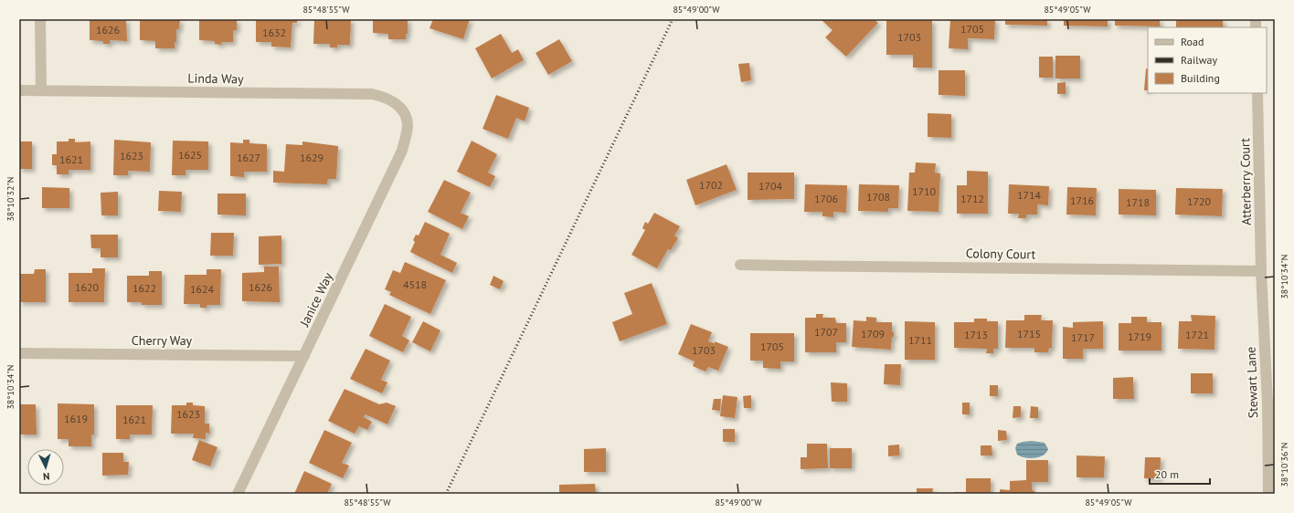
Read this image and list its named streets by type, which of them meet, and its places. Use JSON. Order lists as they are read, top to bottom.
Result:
{
  "streets": {
    "street": [
      "Linda Way",
      "Atterberry Court",
      "Colony Court",
      "Janice Way",
      "Cherry Way",
      "Stewart Lane"
    ]
  },
  "crossings": [
    ["Linda Way", "Janice Way"],
    ["Atterberry Court", "Colony Court"],
    ["Atterberry Court", "Stewart Lane"],
    ["Colony Court", "Stewart Lane"],
    ["Janice Way", "Cherry Way"]
  ],
  "house_numbers": [
    "1705",
    "1626",
    "1632",
    "1703",
    "1625",
    "1623",
    "1627",
    "1629",
    "1621",
    "1702",
    "1704",
    "1710",
    "1714",
    "1708",
    "1706",
    "1712",
    "1716",
    "1720",
    "1718",
    "4518",
    "1620",
    "1626",
    "1622",
    "1624",
    "1707",
    "1709",
    "1715",
    "1713",
    "1721",
    "1719",
    "1717",
    "1711",
    "1705",
    "1703",
    "1623",
    "1619",
    "1621"
  ],
  "legend": ["Road", "Railway", "Building"],
  "scale_bar": "20 m",
  "north": "bottom",
  "coordinates": [
    "85°48'55\"W",
    "85°49'00\"W",
    "85°49'05\"W",
    "38°10'32\"N",
    "38°10'34\"N",
    "38°10'36\"N"
  ]
}
